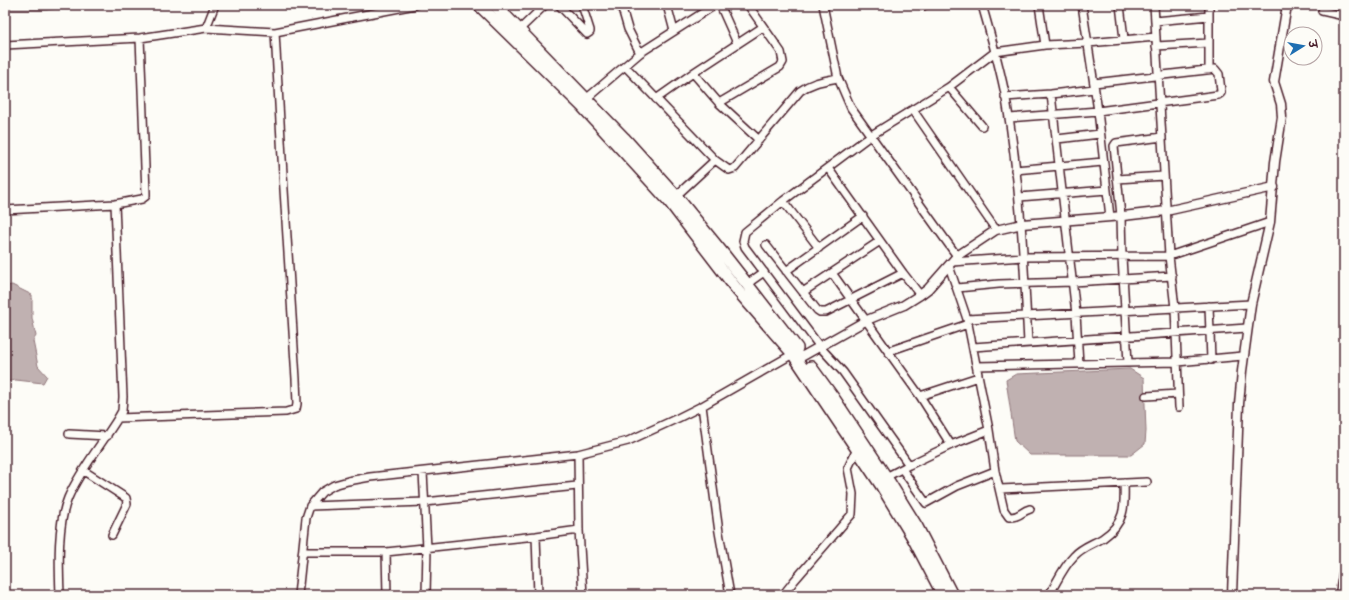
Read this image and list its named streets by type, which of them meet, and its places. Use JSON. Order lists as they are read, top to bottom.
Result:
{
  "north": "right"
}
